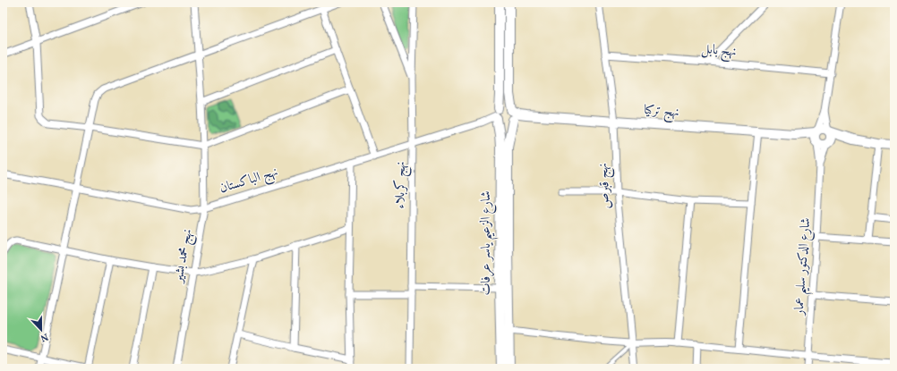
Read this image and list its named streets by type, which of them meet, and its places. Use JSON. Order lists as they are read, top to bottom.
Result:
{
  "streets": {
    "main road": ["نهج تركيا", "شارع الزعيم ياسر عرفات"],
    "street": [
      "نهج بابل",
      "نهج الباكستان",
      "نهج كربلاء",
      "نهج قبرص",
      "نهج محمد بشير",
      "شارع الدكتور سليم عمار"
    ]
  },
  "crossings": [
    ["نهج بابل", "نهج قبرص"],
    ["نهج تركيا", "نهج الباكستان"],
    ["نهج تركيا", "نهج قبرص"],
    ["نهج تركيا", "شارع الزعيم ياسر عرفات"],
    ["نهج تركيا", "شارع الدكتور سليم عمار"],
    ["نهج الباكستان", "نهج كربلاء"],
    ["نهج الباكستان", "شارع الزعيم ياسر عرفات"],
    ["نهج الباكستان", "نهج محمد بشير"]
  ],
  "north": "bottom"
}
